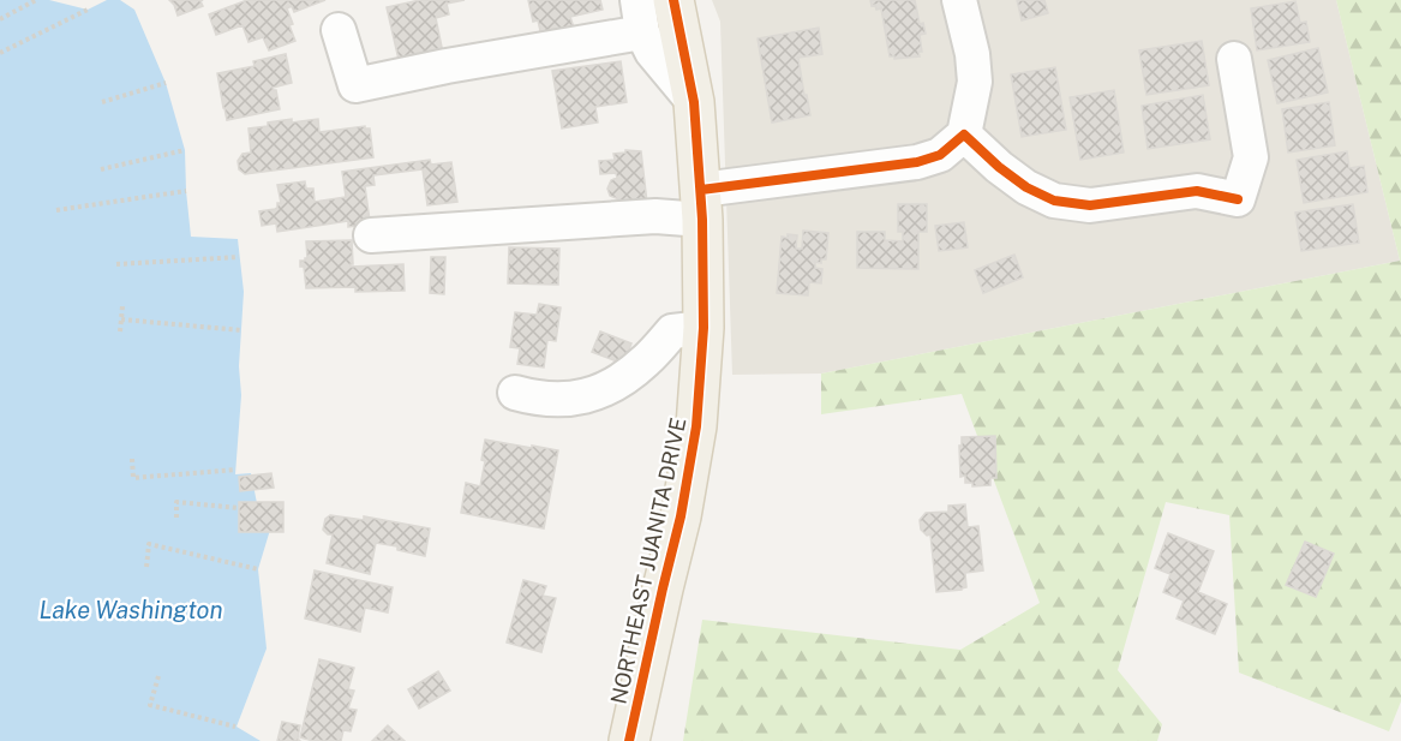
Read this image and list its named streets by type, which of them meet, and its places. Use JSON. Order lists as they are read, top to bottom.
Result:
{
  "streets": {
    "main road": ["NORTHEAST JUANITA DRIVE"]
  },
  "water": ["Lake Washington"]
}
